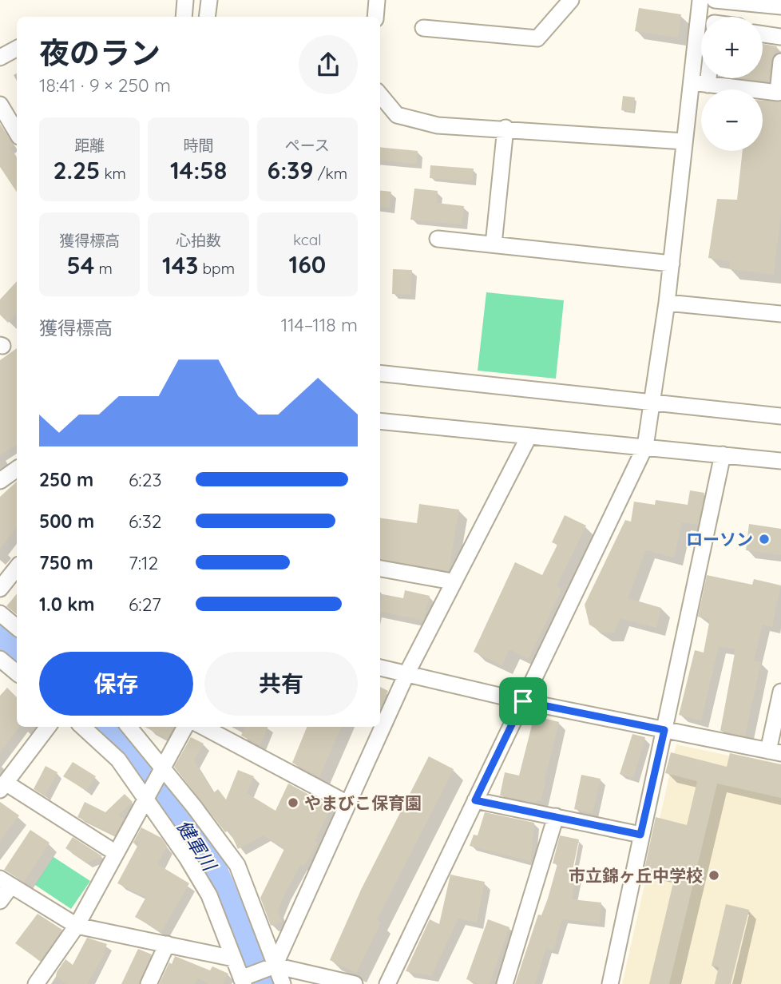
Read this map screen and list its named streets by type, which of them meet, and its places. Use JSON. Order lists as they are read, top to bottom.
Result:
{
  "water": ["健軍川"],
  "places": ["ローソン", "やまびこ保育園", "市立錦ヶ丘中学校"],
  "page": {
    "map_buttons": ["+", "−"],
    "heading": ["夜のラン", "18:41 · 9 × 250 m"],
    "stats": [
      ["距離", "2.25 km"],
      ["時間", "14:58"],
      ["ペース", "6:39 /km"],
      ["獲得標高", "54 m"],
      ["心拍数", "143 bpm"],
      ["kcal", "160"]
    ],
    "chart": ["獲得標高", "114–118 m"],
    "list": [
      {
        "name": "250 m",
        "note": "6:23"
      },
      {
        "name": "500 m",
        "note": "6:32"
      },
      {
        "name": "750 m",
        "note": "7:12"
      },
      {
        "name": "1.0 km",
        "note": "6:27"
      }
    ],
    "buttons": ["保存", "共有"]
  }
}
